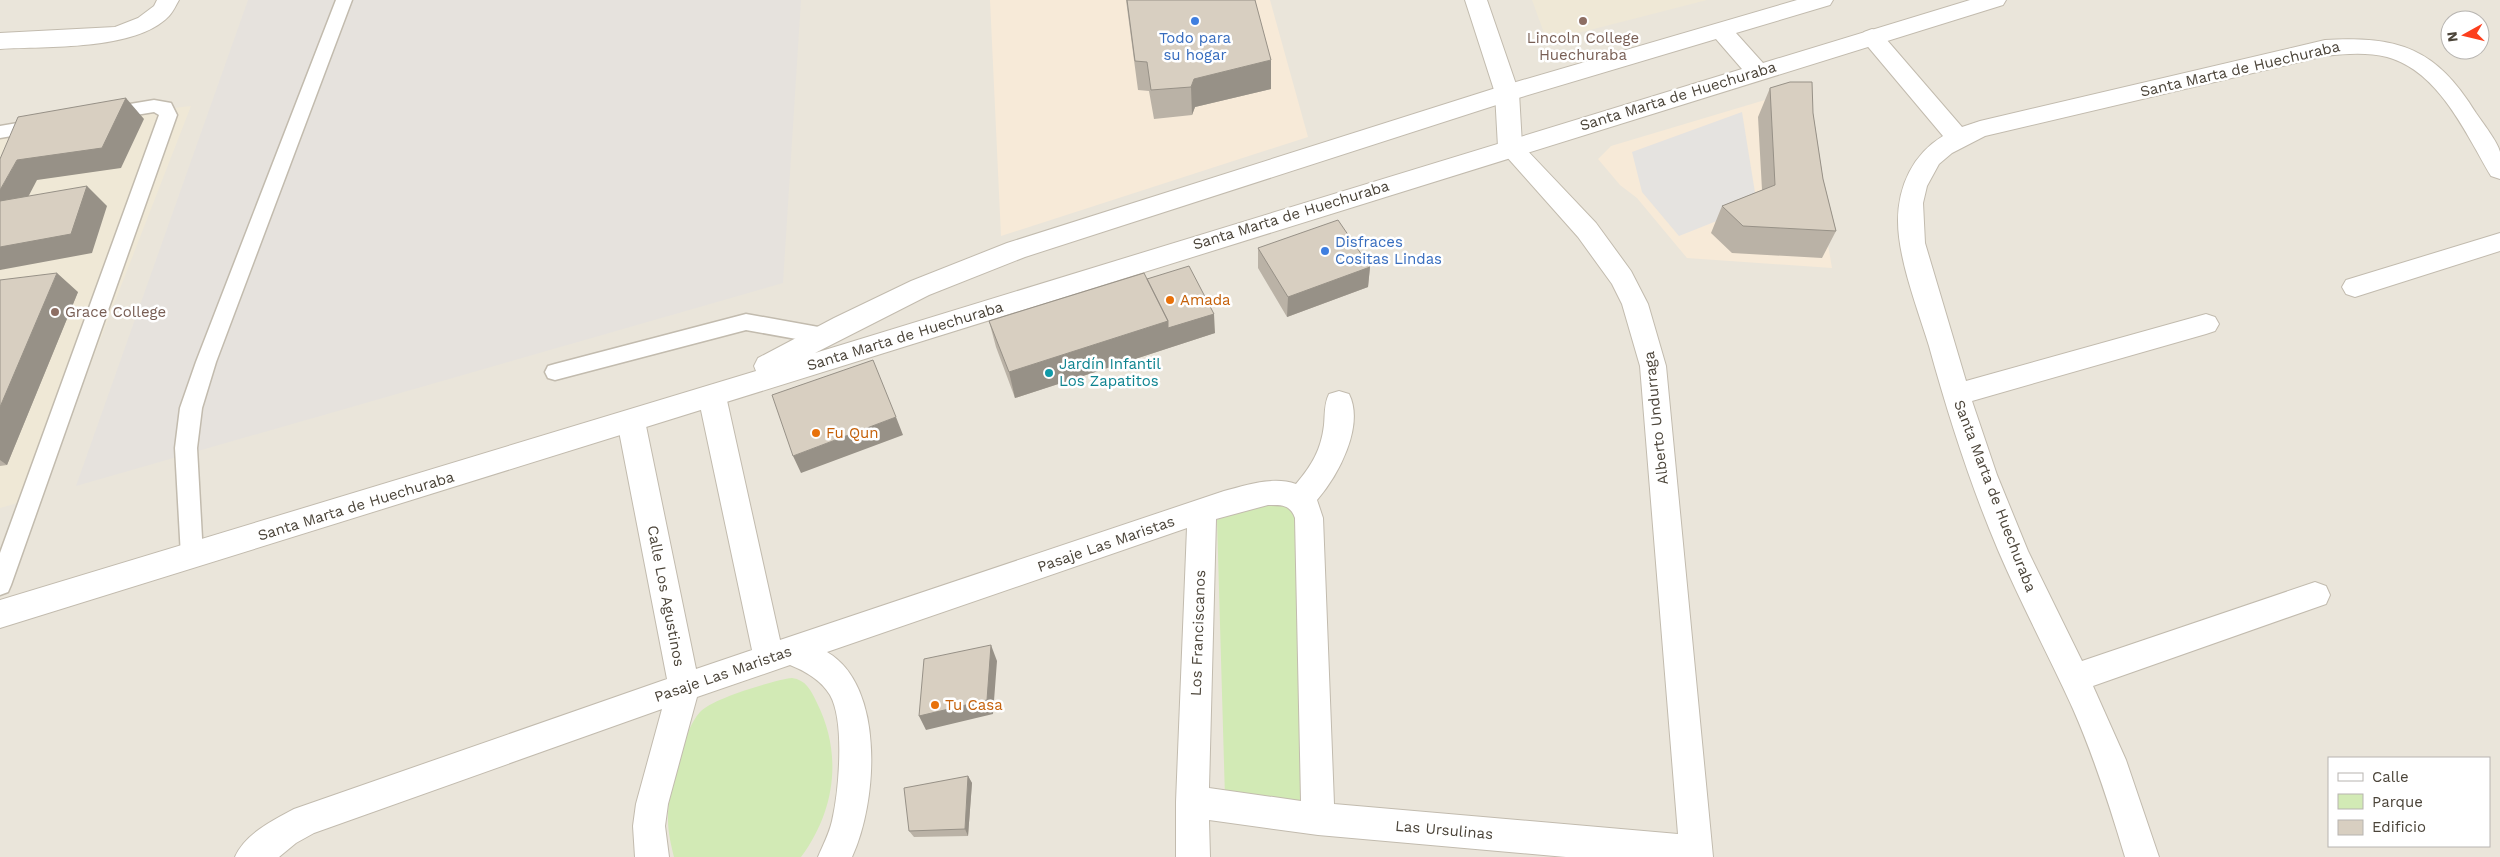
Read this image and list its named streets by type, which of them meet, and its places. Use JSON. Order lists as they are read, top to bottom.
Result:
{
  "streets": {
    "street": [
      "Santa Marta de Huechuraba",
      "Alberto Undurraga",
      "Pasaje Las Maristas",
      "Calle Los Agustinos",
      "Los Franciscanos",
      "Las Ursulinas"
    ]
  },
  "crossings": [
    ["Santa Marta de Huechuraba", "Alberto Undurraga"],
    ["Santa Marta de Huechuraba", "Calle Los Agustinos"],
    ["Alberto Undurraga", "Las Ursulinas"],
    ["Pasaje Las Maristas", "Calle Los Agustinos"],
    ["Pasaje Las Maristas", "Los Franciscanos"],
    ["Los Franciscanos", "Las Ursulinas"]
  ],
  "places": [
    "Todo para su hogar",
    "Lincoln College Huechuraba",
    "Disfraces Cositas Lindas",
    "Amada",
    "Grace College",
    "Jardín Infantil Los Zapatitos",
    "Fu Qun",
    "Tu Casa"
  ],
  "legend": ["Calle", "Parque", "Edificio"],
  "north": "left"
}
